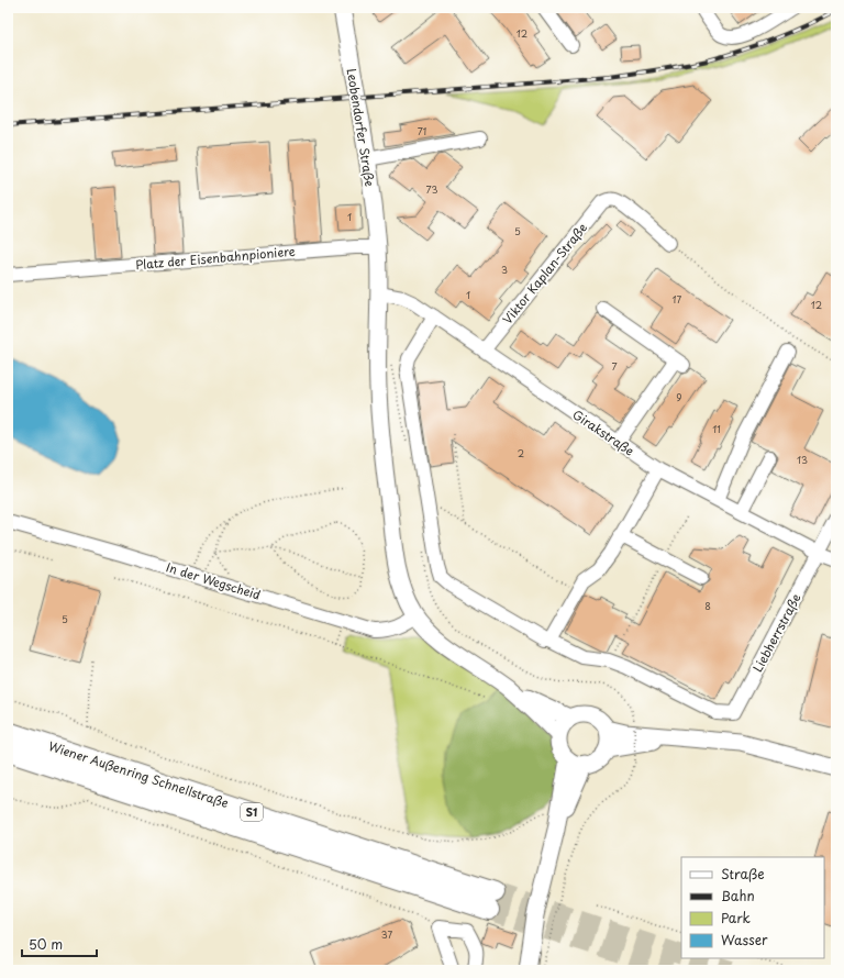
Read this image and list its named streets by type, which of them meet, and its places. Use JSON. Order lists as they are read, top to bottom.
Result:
{
  "streets": {
    "highway": ["Wiener Außenring Schnellstraße", "S1"],
    "main road": ["Leobendorfer Straße"],
    "street": [
      "Platz der Eisenbahnpioniere",
      "Viktor Kaplan-Straße",
      "Girakstraße",
      "In der Wegscheid",
      "Liebherrstraße"
    ]
  },
  "crossings": [
    ["Leobendorfer Straße", "Platz der Eisenbahnpioniere"],
    ["Viktor Kaplan-Straße", "Girakstraße"],
    ["Girakstraße", "Liebherrstraße"]
  ],
  "house_numbers": [
    "12",
    "71",
    "73",
    "1",
    "5",
    "3",
    "1",
    "17",
    "12",
    "7",
    "9",
    "11",
    "2",
    "13",
    "8",
    "5",
    "37"
  ],
  "legend": [
    "Straße",
    "Bahn",
    "Park",
    "Wasser"
  ],
  "scale_bar": "50 m"
}
